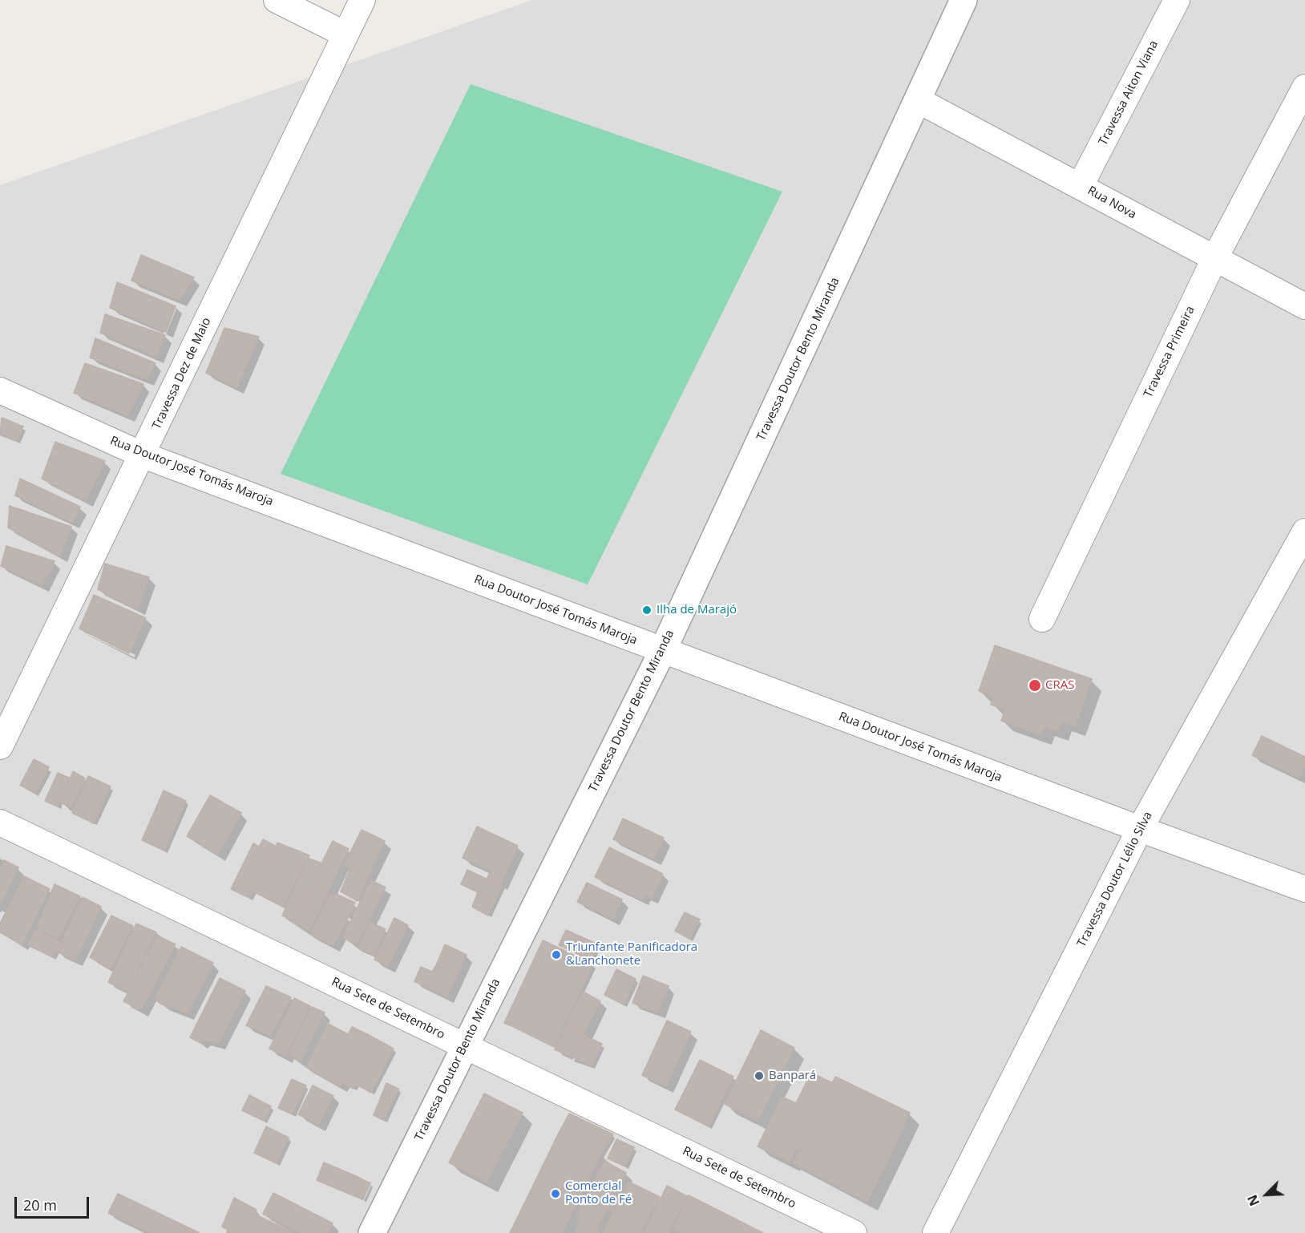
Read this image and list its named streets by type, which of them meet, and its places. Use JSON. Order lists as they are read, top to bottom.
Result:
{
  "streets": {
    "street": [
      "Travessa Aiton Viana",
      "Rua Nova",
      "Travessa Primeira",
      "Travessa Doutor Bento Miranda",
      "Travessa Dez de Maio",
      "Rua Doutor José Tomás Maroja",
      "Travessa Doutor Lélio Silva",
      "Rua Sete de Setembro"
    ]
  },
  "crossings": [
    ["Travessa Aiton Viana", "Rua Nova"],
    ["Rua Nova", "Travessa Primeira"],
    ["Rua Nova", "Travessa Doutor Bento Miranda"],
    ["Travessa Doutor Bento Miranda", "Rua Doutor José Tomás Maroja"],
    ["Travessa Doutor Bento Miranda", "Rua Sete de Setembro"],
    ["Travessa Dez de Maio", "Rua Doutor José Tomás Maroja"],
    ["Rua Doutor José Tomás Maroja", "Travessa Doutor Lélio Silva"]
  ],
  "places": [
    "Ilha de Marajó",
    "CRAS",
    "Triunfante Panificadora &Lanchonete",
    "Banpará",
    "Comercial Ponto de Fé"
  ],
  "scale_bar": "20 m",
  "north": "bottom left"
}
